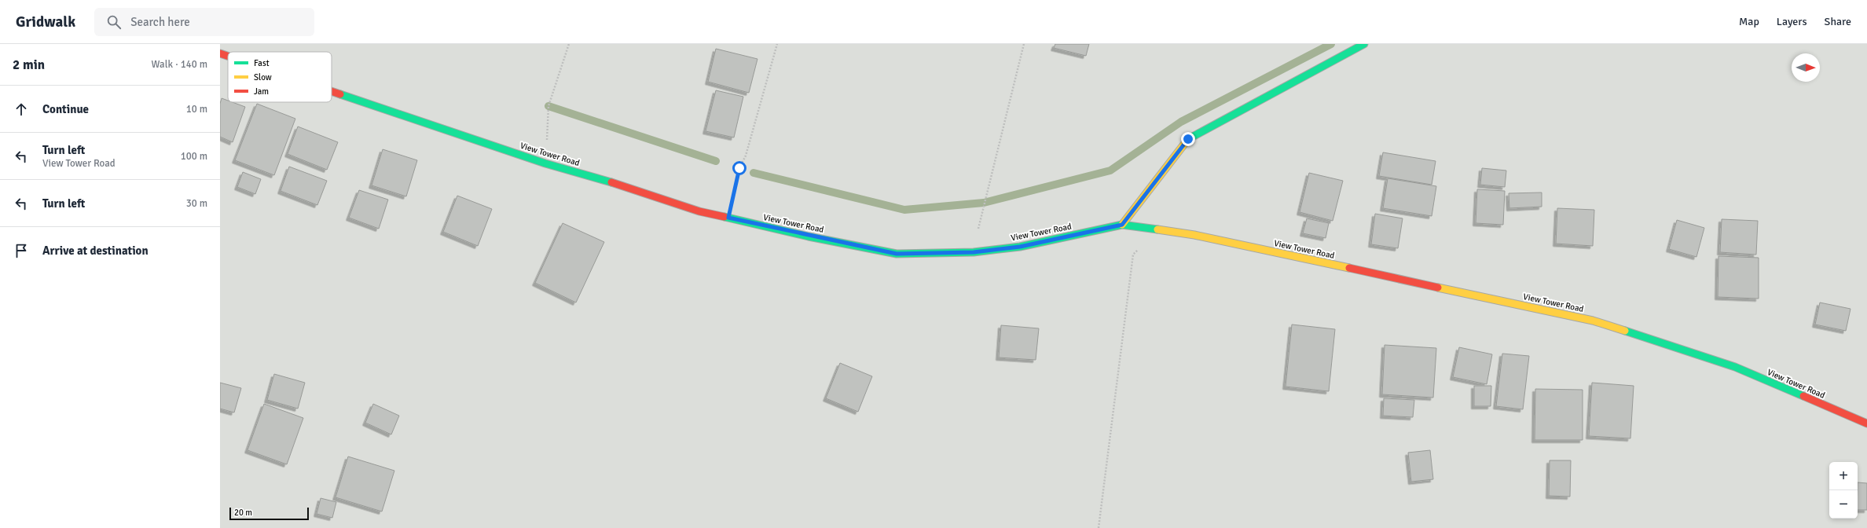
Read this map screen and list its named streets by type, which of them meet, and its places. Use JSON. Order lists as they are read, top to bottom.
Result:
{
  "streets": {
    "street": ["View Tower Road"]
  },
  "legend": ["Fast", "Slow", "Jam"],
  "scale_bar": "20 m",
  "north": "right",
  "page": {
    "header": "Gridwalk",
    "search": "Search here",
    "nav": ["Map", "Layers", "Share"],
    "heading": ["2 min", "Walk · 140 m"],
    "list": [
      ["Continue", "10 m"],
      ["Turn left", "View Tower Road", "100 m"],
      ["Turn left", "30 m"],
      "Arrive at destination"
    ],
    "map_buttons": ["+", "−"],
    "scale": "20 m"
  }
}
